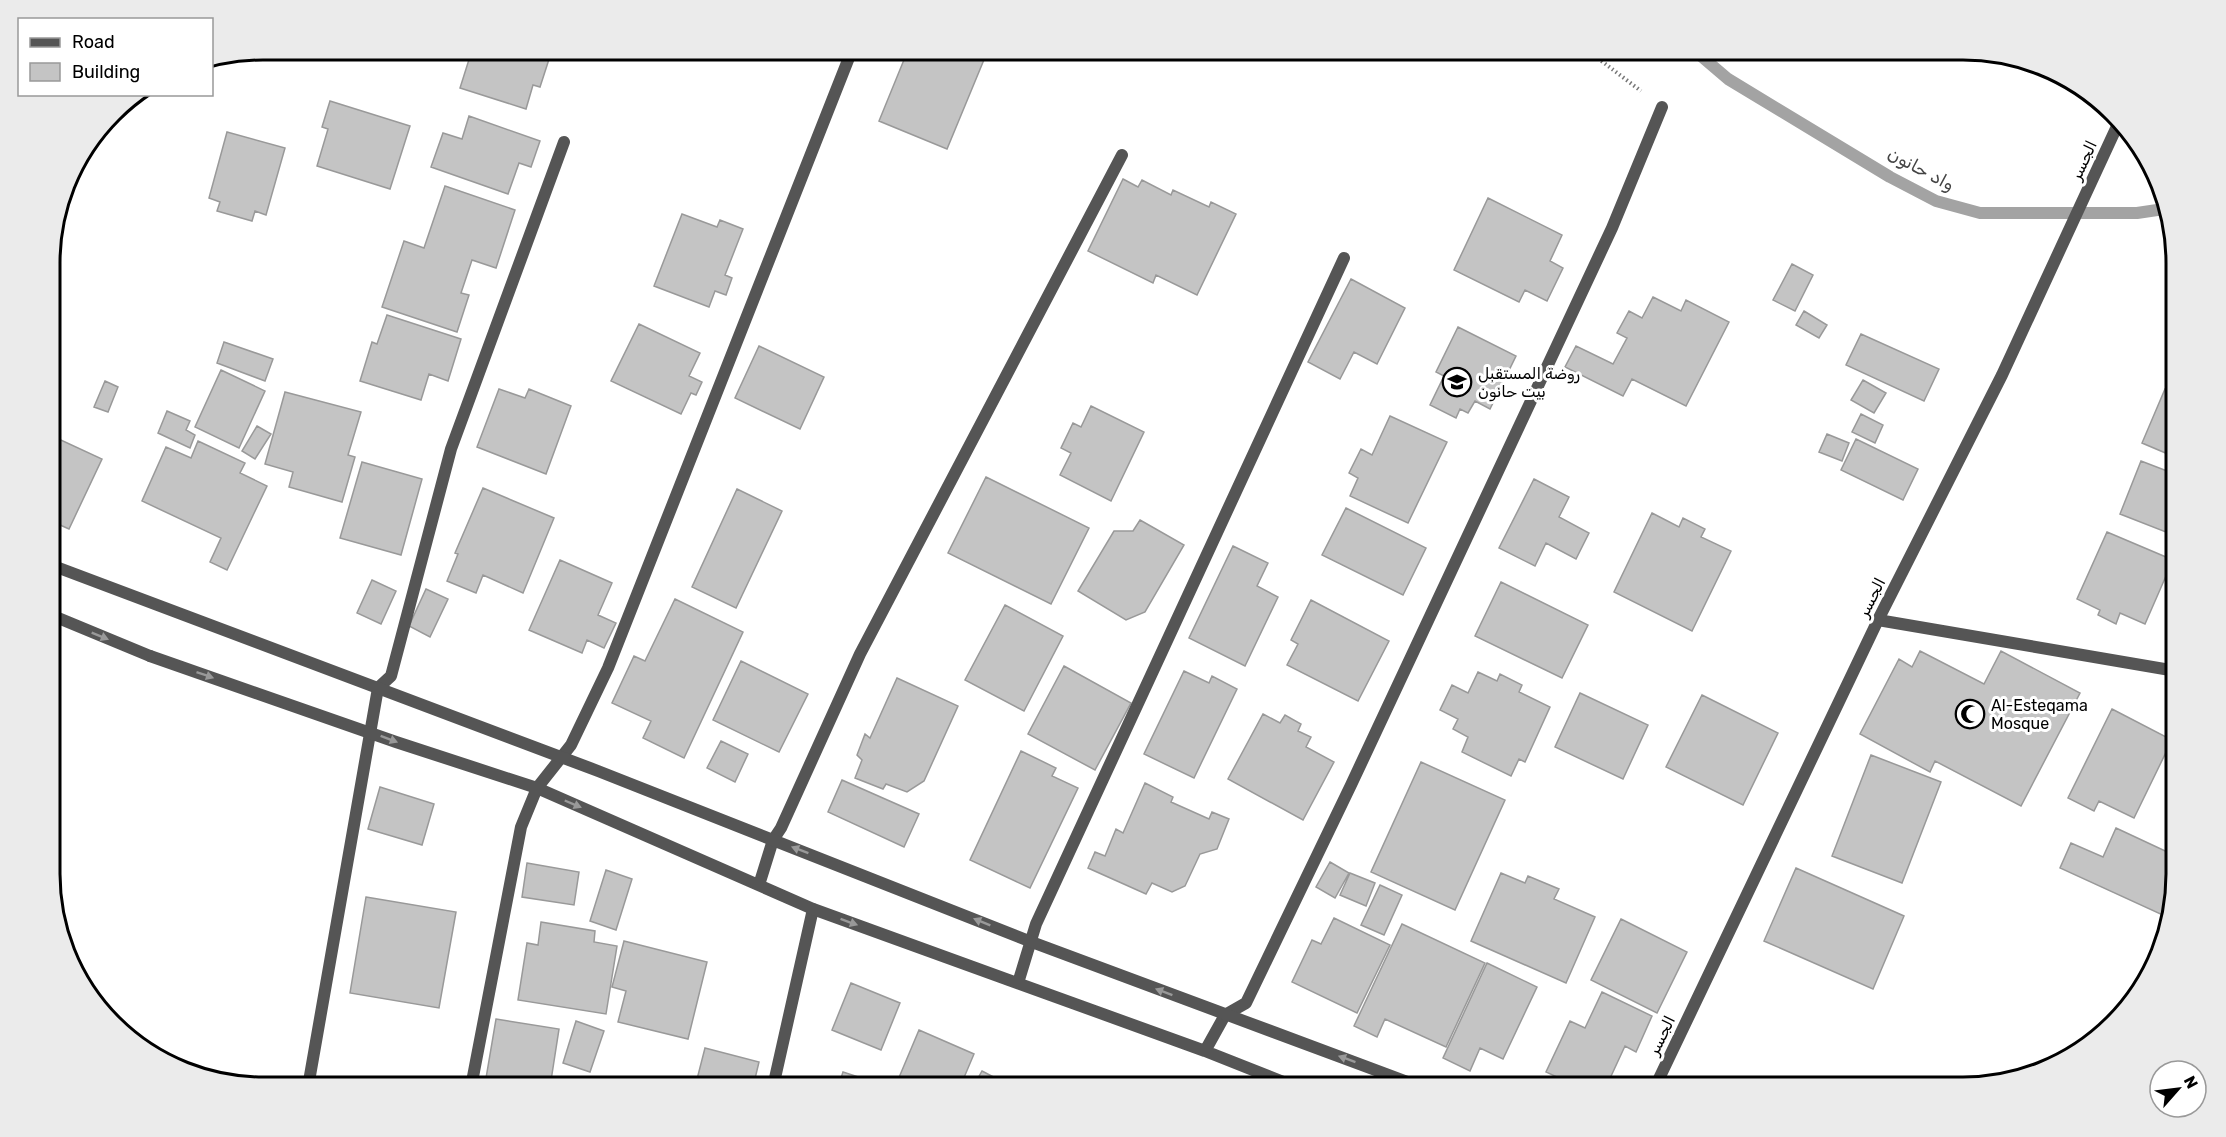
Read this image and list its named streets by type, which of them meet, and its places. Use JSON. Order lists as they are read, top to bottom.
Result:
{
  "streets": {
    "street": ["الجسر"]
  },
  "water": ["واد حانون"],
  "places": {
    "school or university": ["روضة المستقبل بيت حانون"],
    "mosque": ["Al-Esteqama Mosque"]
  },
  "legend": ["Road", "Building"],
  "north": "top right"
}
